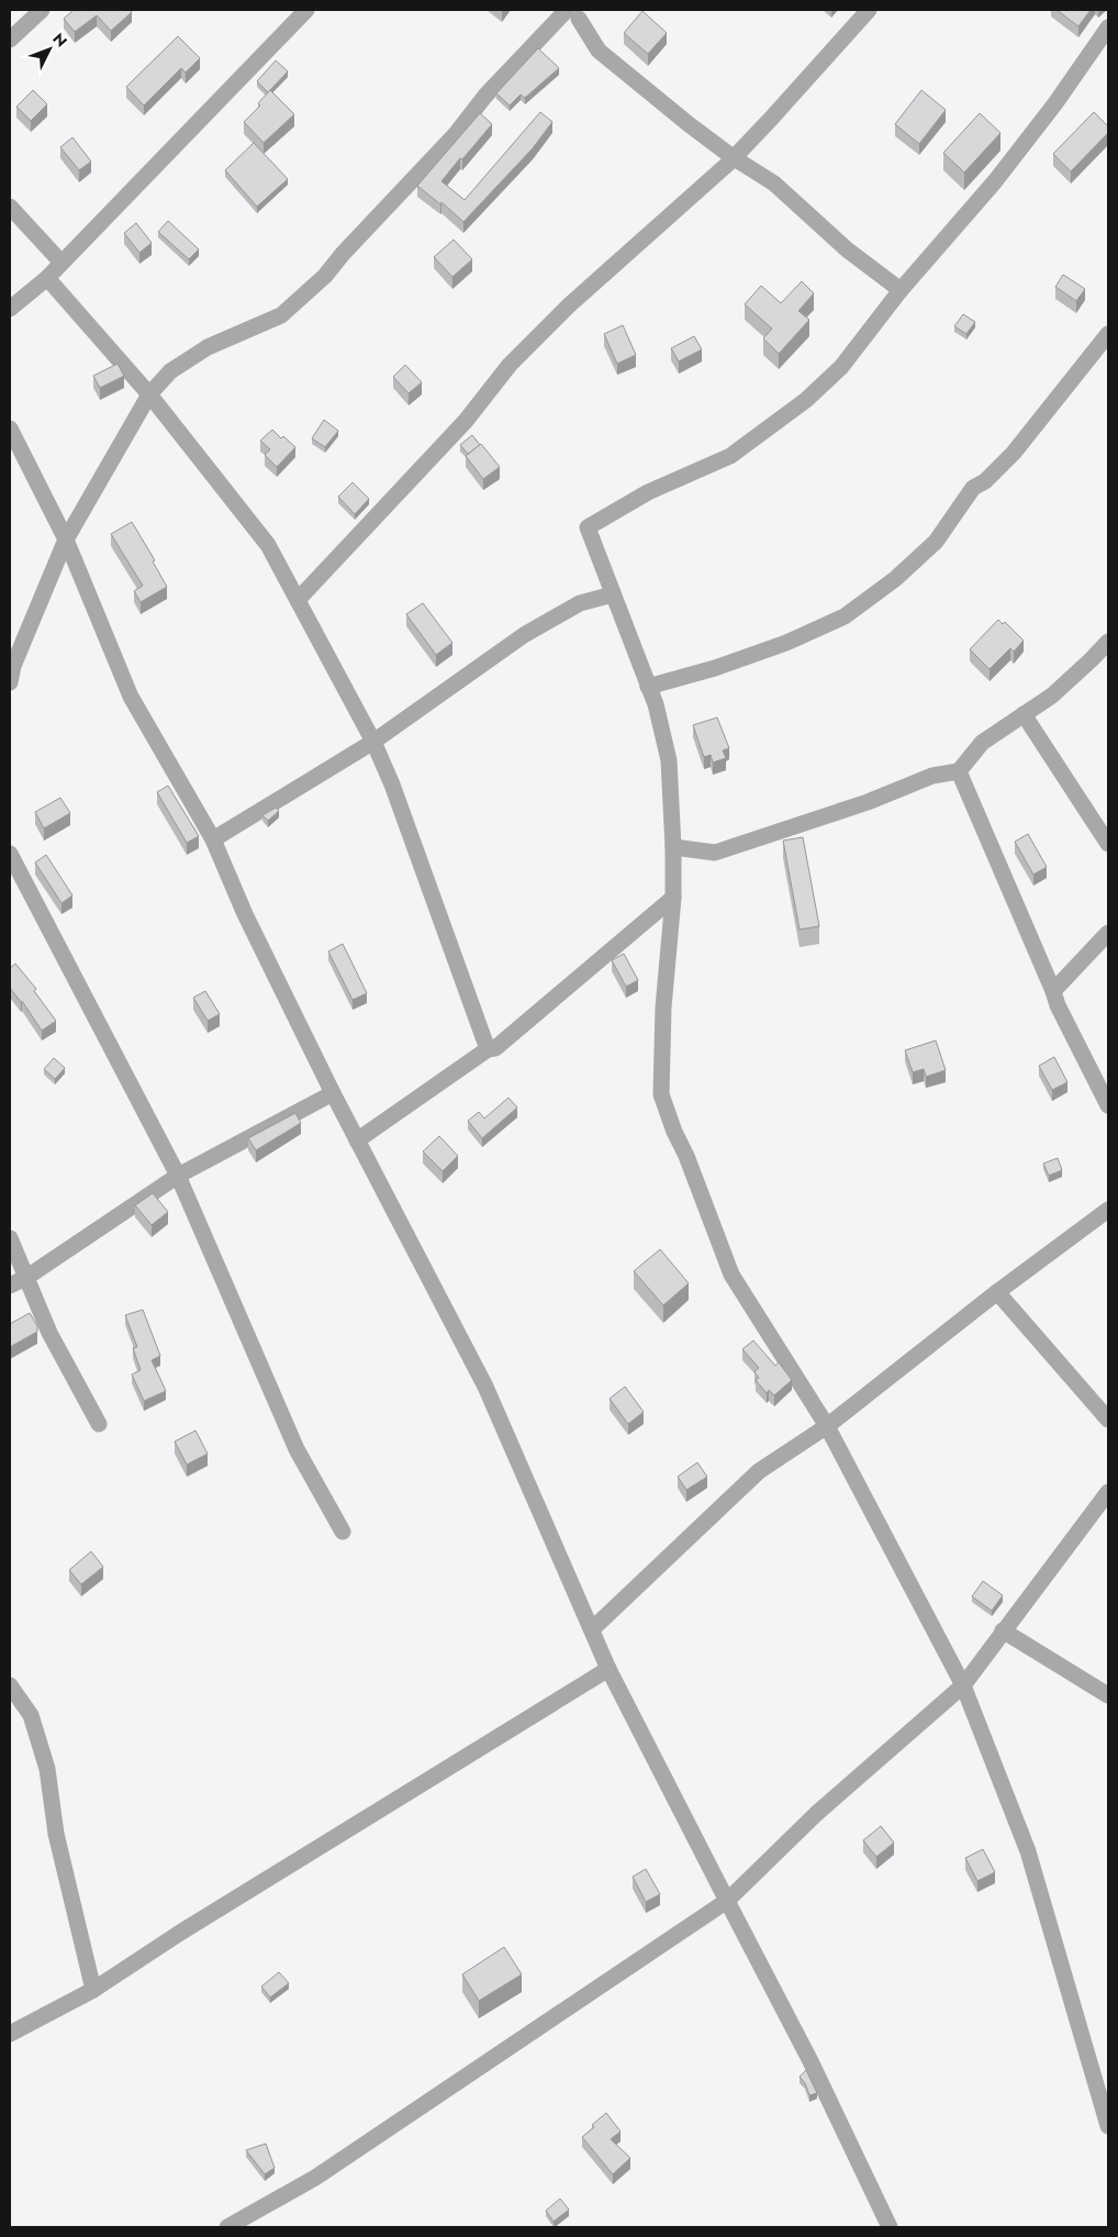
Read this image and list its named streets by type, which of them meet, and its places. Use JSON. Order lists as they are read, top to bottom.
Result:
{
  "north": "top right"
}
